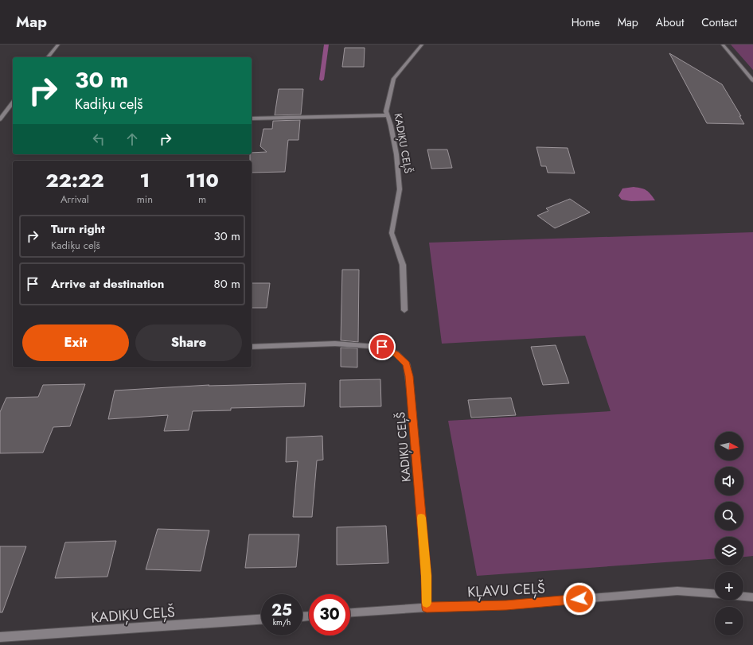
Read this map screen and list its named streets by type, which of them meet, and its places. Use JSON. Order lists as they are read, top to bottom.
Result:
{
  "streets": {
    "street": ["KADIĶU CEĻŠ", "KĻAVU CEĻŠ"]
  },
  "crossings": [
    ["KADIĶU CEĻŠ", "KĻAVU CEĻŠ"]
  ],
  "north": "right",
  "page": {
    "header": "Map",
    "nav": [
      "Home",
      "Map",
      "About",
      "Contact"
    ],
    "turn": ["30 m", "Kadiķu ceļš"],
    "eta": [
      "22:22",
      "Arrival",
      "1",
      "min",
      "110",
      "m"
    ],
    "list": [
      {
        "name": "Turn right",
        "note": "Kadiķu ceļš",
        "value": "30 m"
      },
      {
        "name": "Arrive at destination",
        "value": "80 m"
      }
    ],
    "buttons": ["Exit", "Share"],
    "map_buttons": ["+", "−"],
    "speed": "25 km/h",
    "limit": "30"
  }
}
